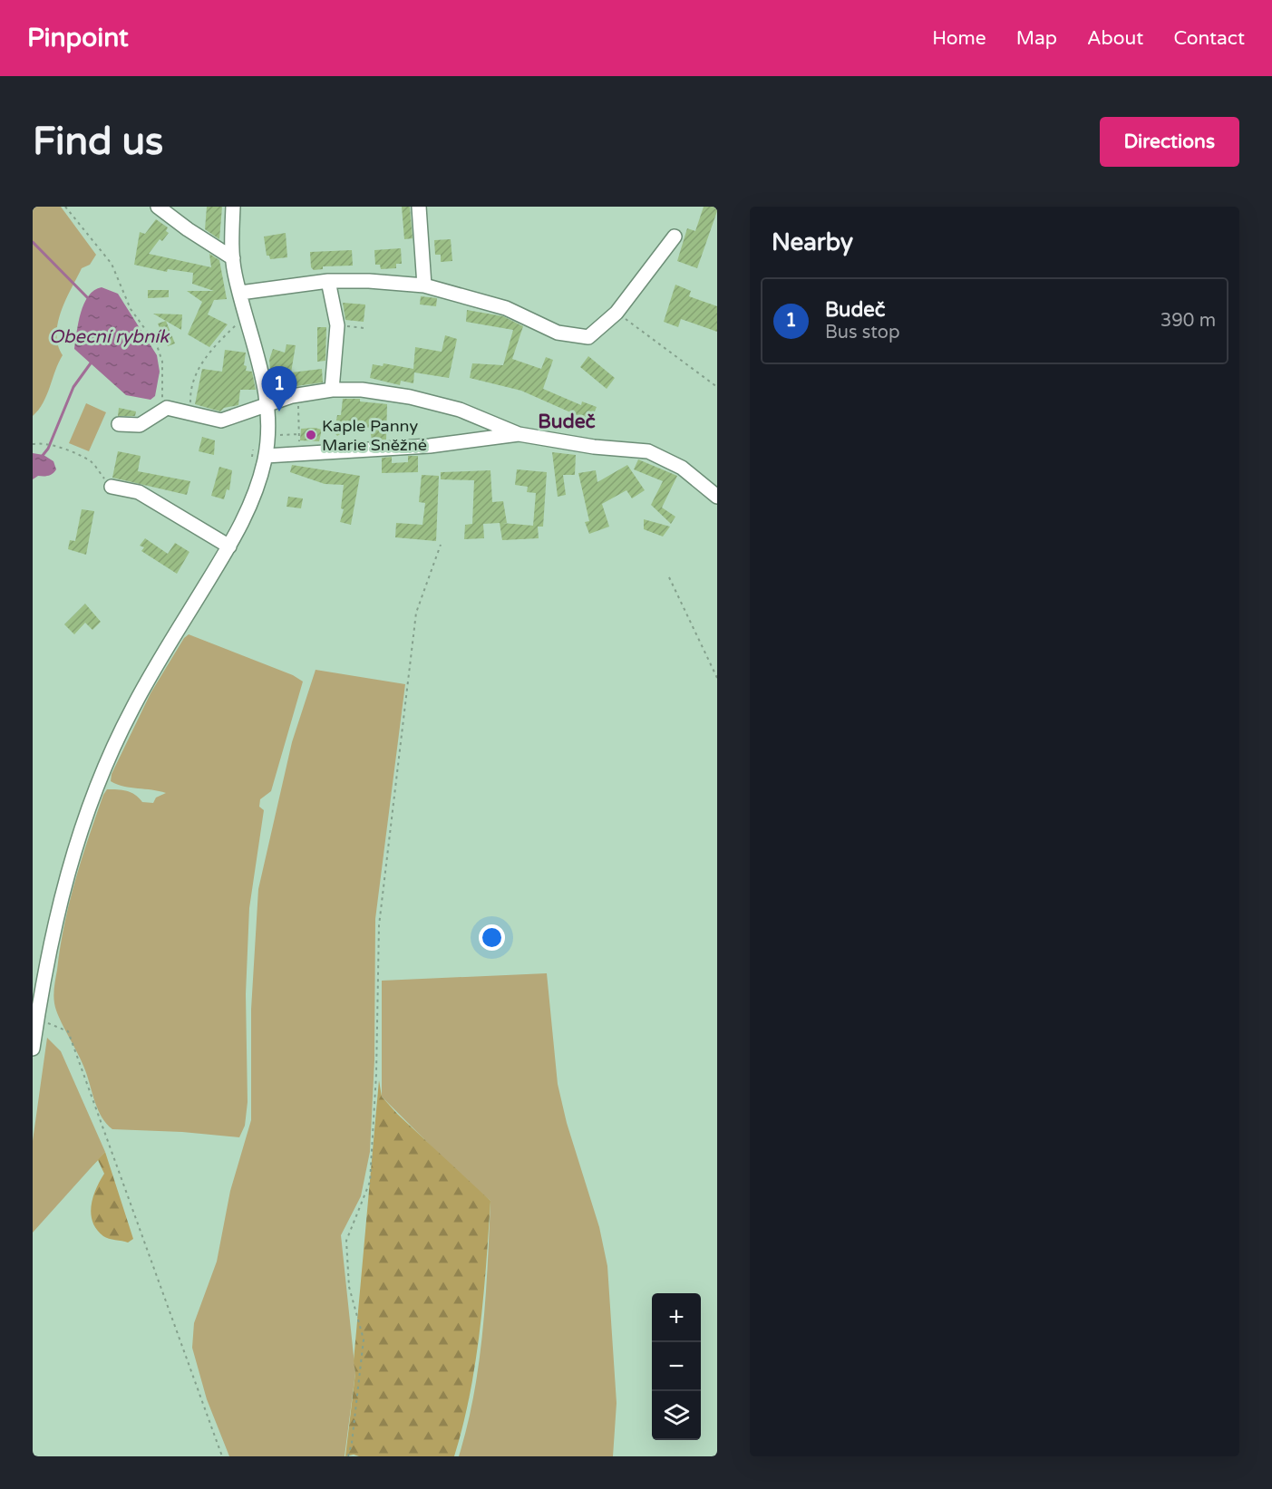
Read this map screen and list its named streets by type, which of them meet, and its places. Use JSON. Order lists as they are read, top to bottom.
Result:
{
  "districts": ["Budeč"],
  "water": ["Obecní rybník"],
  "places": ["Kaple Panny Marie Sněžné"],
  "page": {
    "header": "Pinpoint",
    "nav": [
      "Home",
      "Map",
      "About",
      "Contact"
    ],
    "buttons": "Directions",
    "title": "Find us",
    "heading": "Nearby",
    "list": [
      {
        "mark": "1",
        "name": "Budeč",
        "note": "Bus stop",
        "value": "390 m"
      }
    ],
    "pins": "1",
    "map_buttons": ["+", "−"]
  }
}
